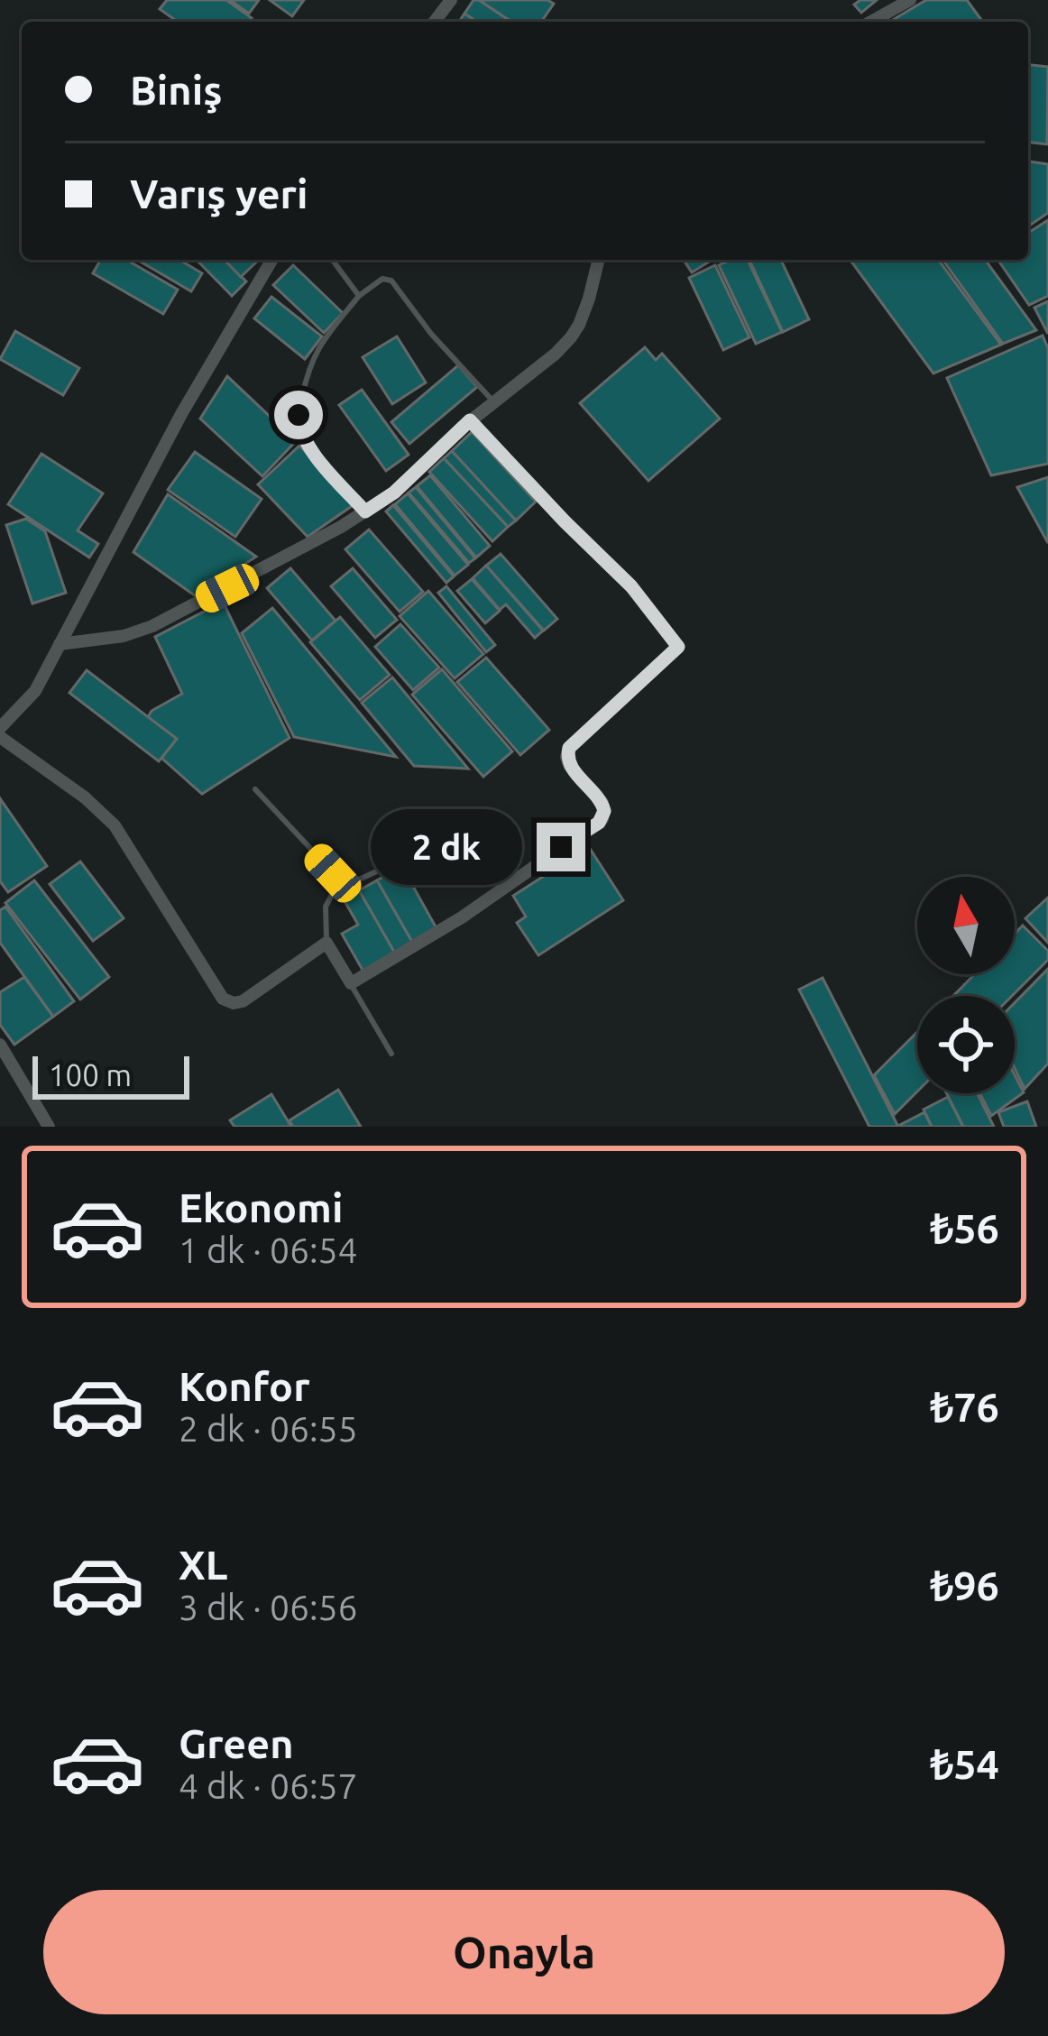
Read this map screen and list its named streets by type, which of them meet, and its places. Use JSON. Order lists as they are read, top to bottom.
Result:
{
  "scale_bar": "100 m",
  "north": "top",
  "page": {
    "banner": ["Biniş", "Varış yeri"],
    "bubble": "2 dk",
    "scale": "100 m",
    "list": [
      {
        "name": "Ekonomi",
        "note": "1 dk · 06:54",
        "value": "₺56"
      },
      {
        "name": "Konfor",
        "note": "2 dk · 06:55",
        "value": "₺76"
      },
      {
        "name": "XL",
        "note": "3 dk · 06:56",
        "value": "₺96"
      },
      {
        "name": "Green",
        "note": "4 dk · 06:57",
        "value": "₺54"
      }
    ],
    "buttons": "Onayla"
  }
}
